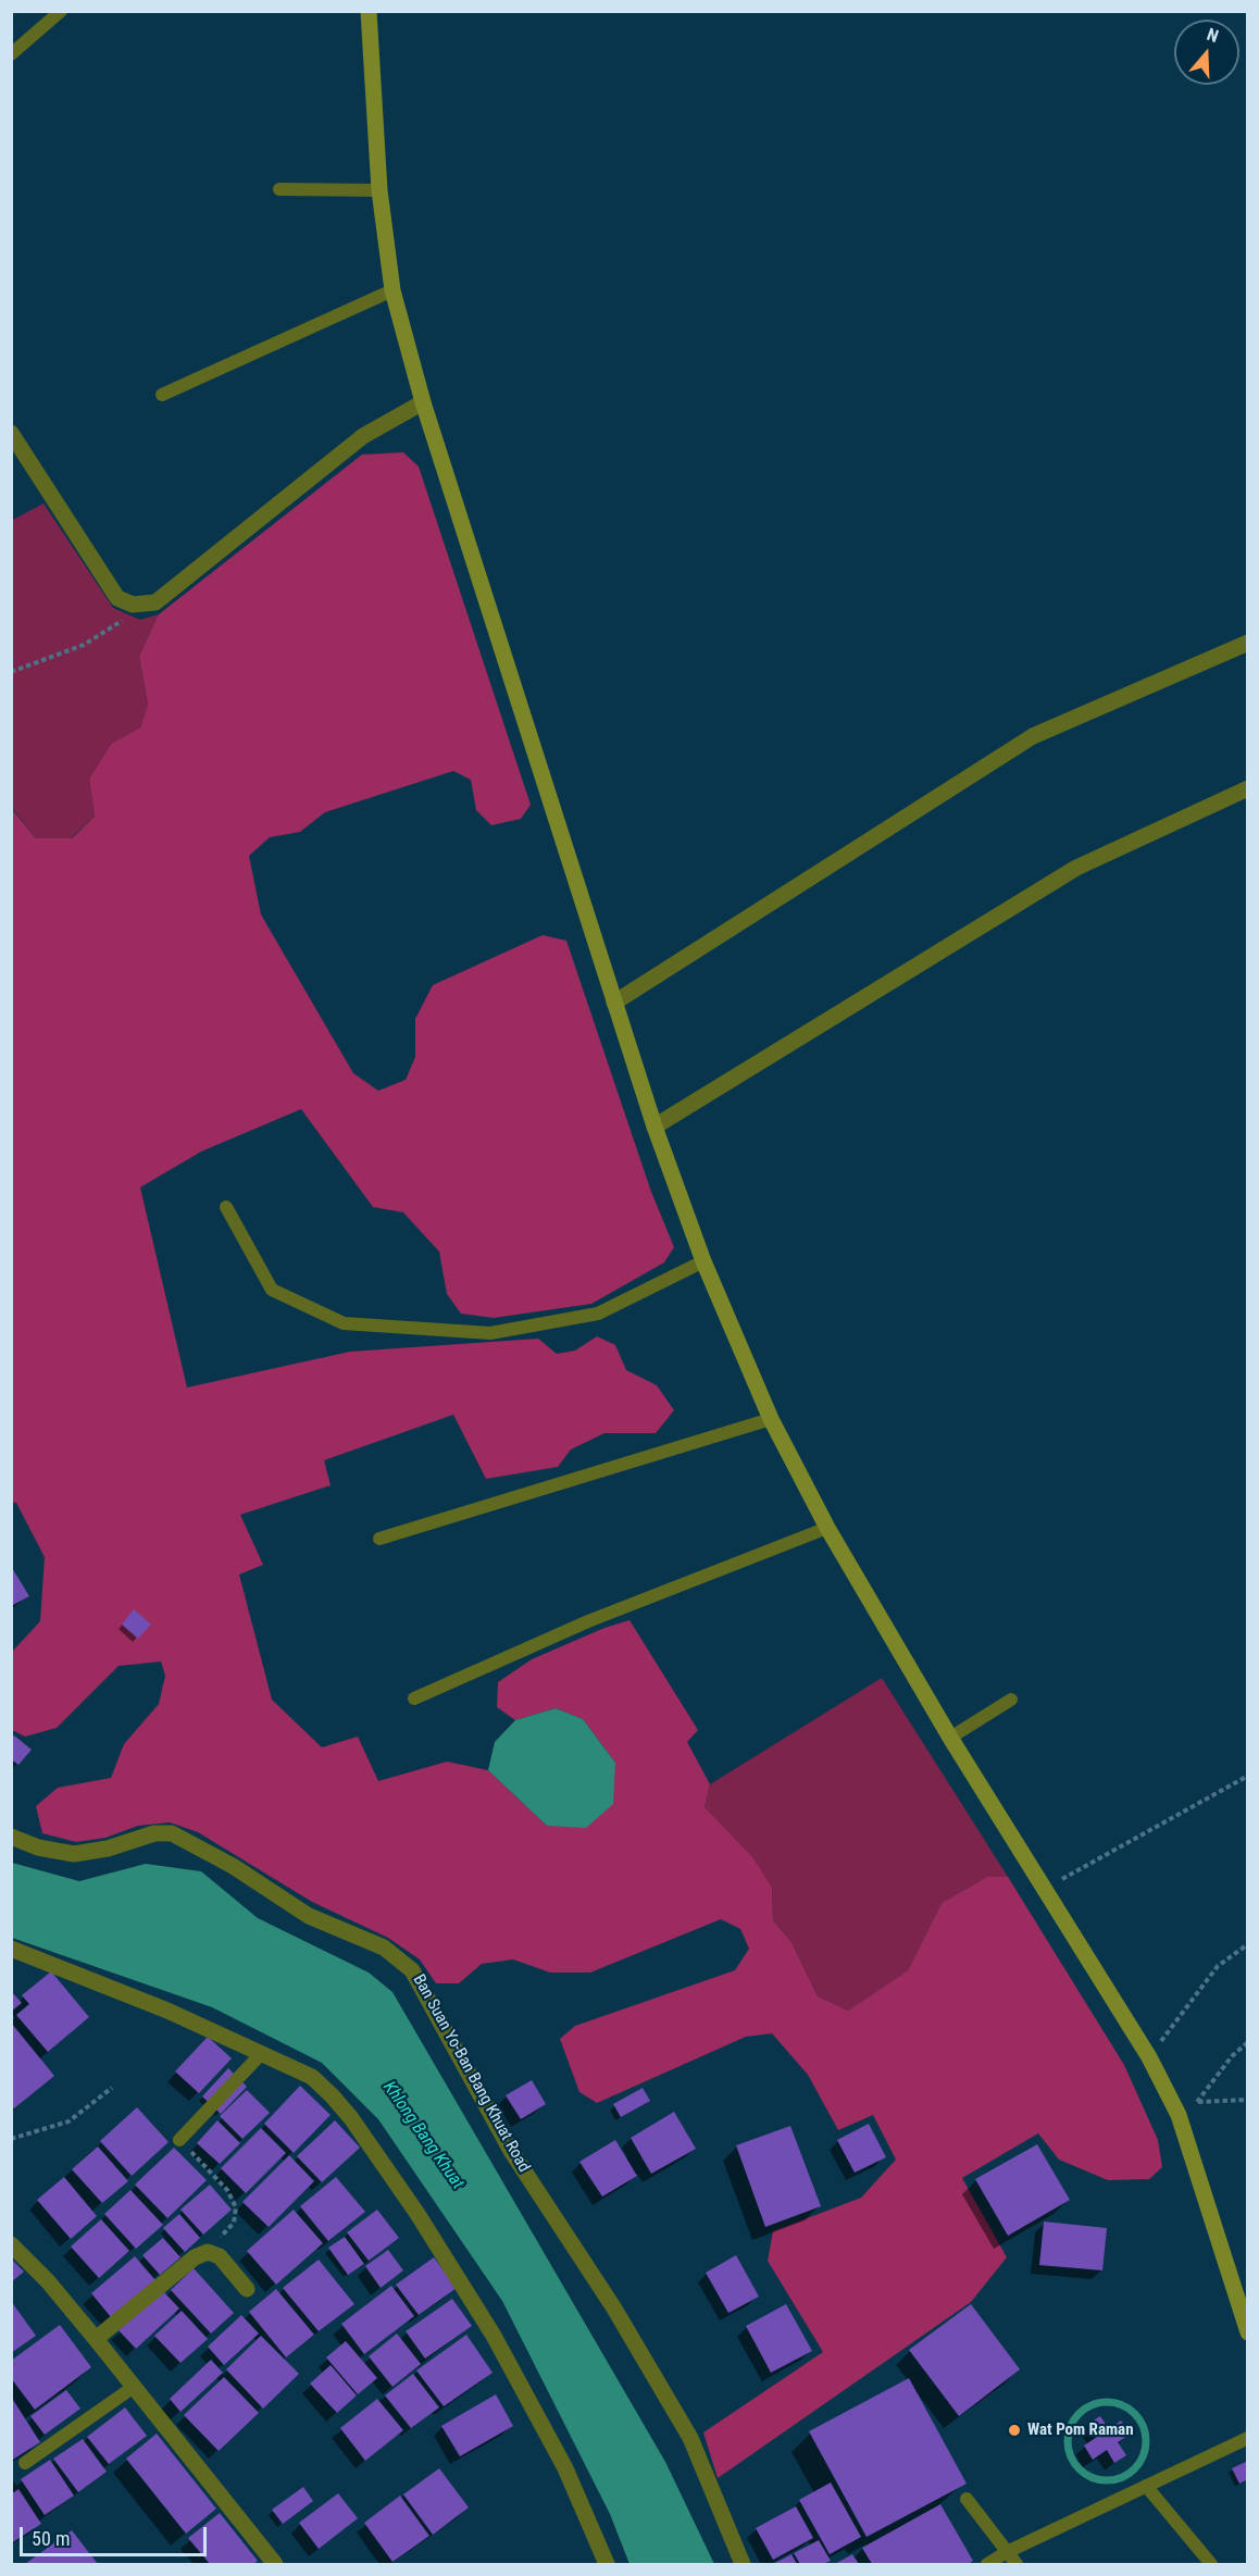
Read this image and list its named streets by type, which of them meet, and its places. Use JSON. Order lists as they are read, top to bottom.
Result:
{
  "streets": {
    "street": ["Ban Suan Yo-Ban Bang Khuat Road"]
  },
  "water": ["Khlong Bang Khuat"],
  "places": ["Wat Pom Raman"],
  "scale_bar": "50 m",
  "north": "top"
}
